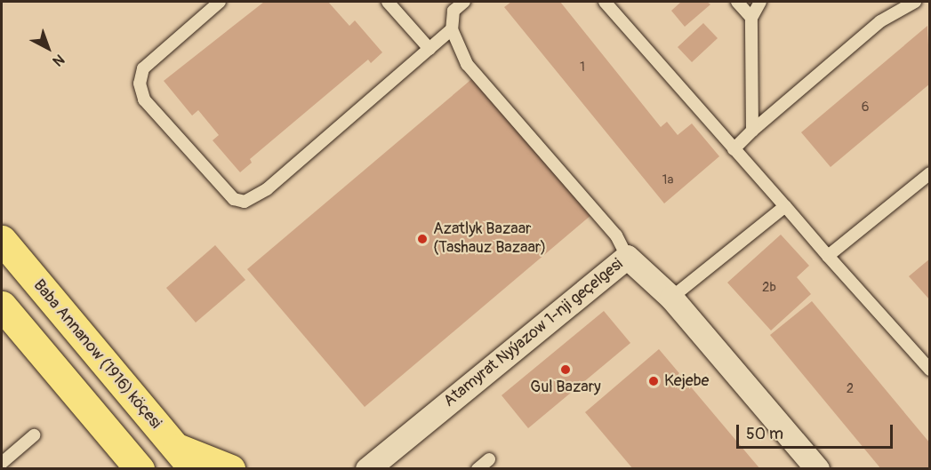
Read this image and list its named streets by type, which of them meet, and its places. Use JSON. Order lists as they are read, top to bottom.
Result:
{
  "streets": {
    "main road": ["Baba Annanow (1916) köçesi"],
    "street": ["Atamyrat Nyýazow 1-nji geçelgesi"]
  },
  "places": ["Azatlyk Bazaar (Tashauz Bazaar)", "Gul Bazary", "Kejebe"],
  "house_numbers": [
    "1",
    "6",
    "1a",
    "2b",
    "2"
  ],
  "scale_bar": "50 m",
  "north": "bottom right"
}
